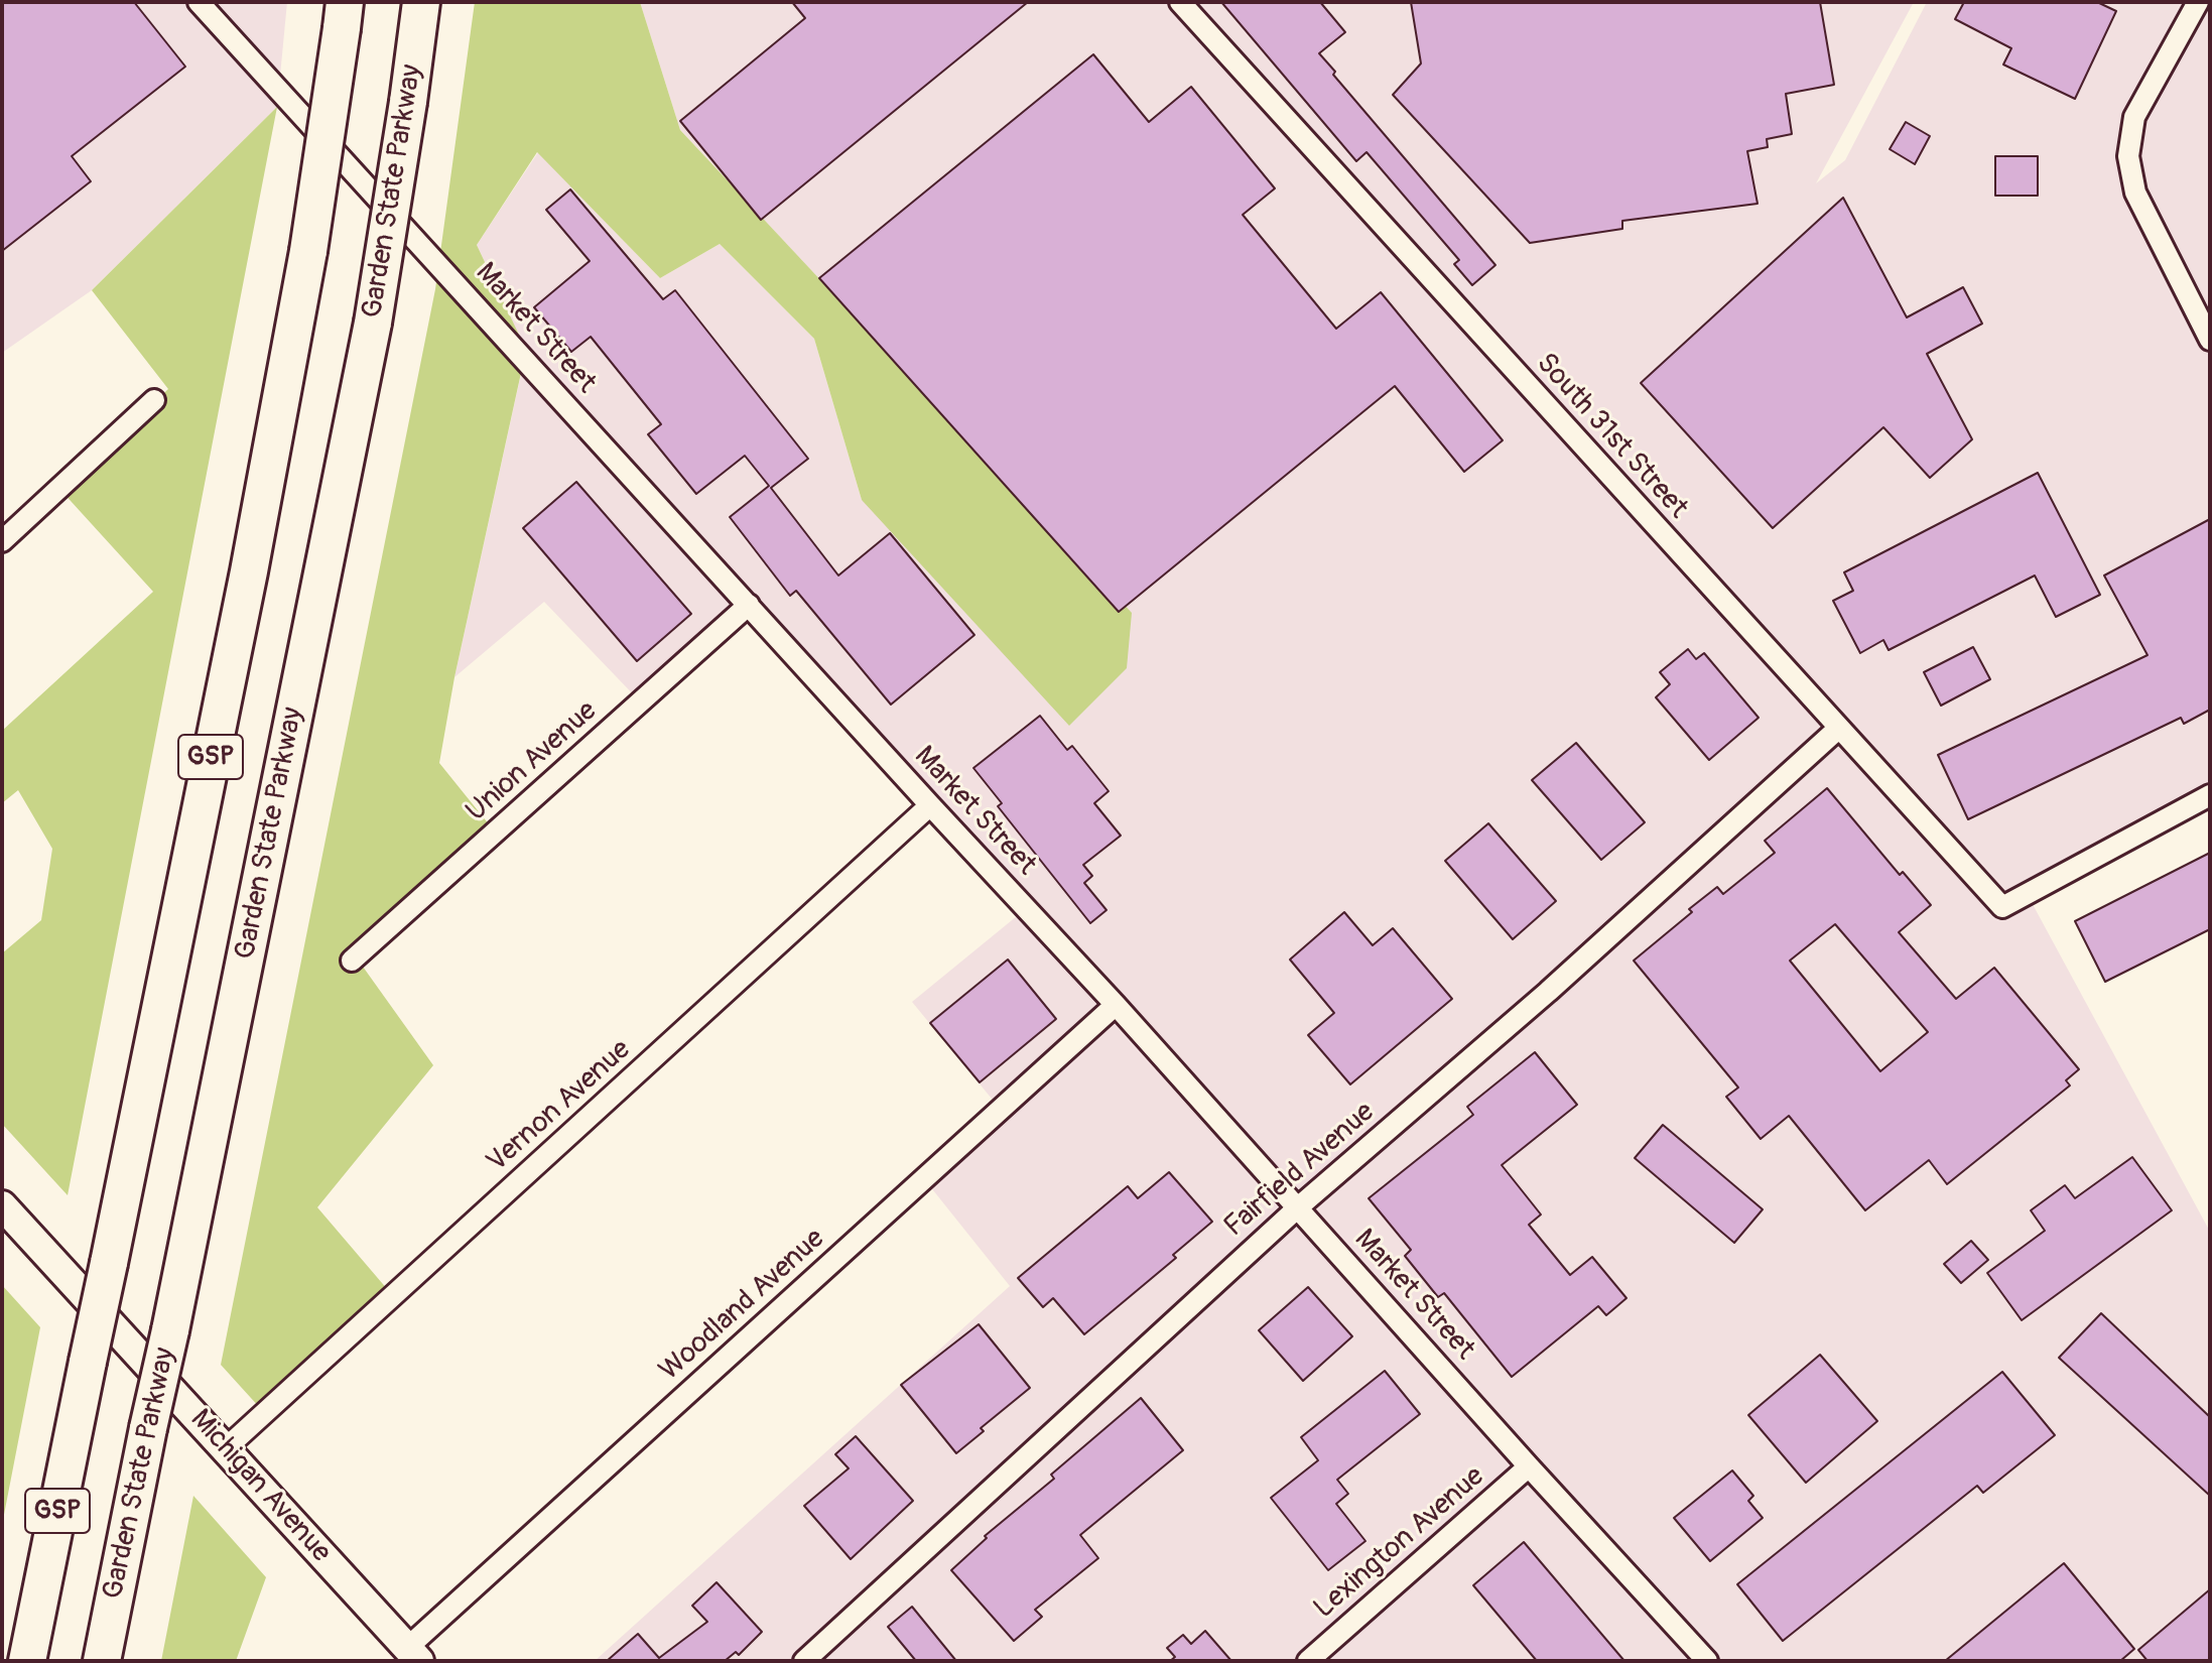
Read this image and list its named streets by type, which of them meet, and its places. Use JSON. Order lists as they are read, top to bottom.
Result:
{
  "streets": {
    "highway": ["Garden State Parkway", "GSP"],
    "street": [
      "Market Street",
      "South 31st Street",
      "Union Avenue",
      "Vernon Avenue",
      "Fairfield Avenue",
      "Woodland Avenue",
      "Michigan Avenue",
      "Lexington Avenue"
    ]
  },
  "crossings": [
    ["Market Street", "Union Avenue"],
    ["Market Street", "Vernon Avenue"],
    ["Market Street", "Fairfield Avenue"],
    ["Market Street", "Woodland Avenue"],
    ["Market Street", "Lexington Avenue"],
    ["South 31st Street", "Fairfield Avenue"],
    ["Vernon Avenue", "Michigan Avenue"],
    ["Woodland Avenue", "Michigan Avenue"]
  ]
}
